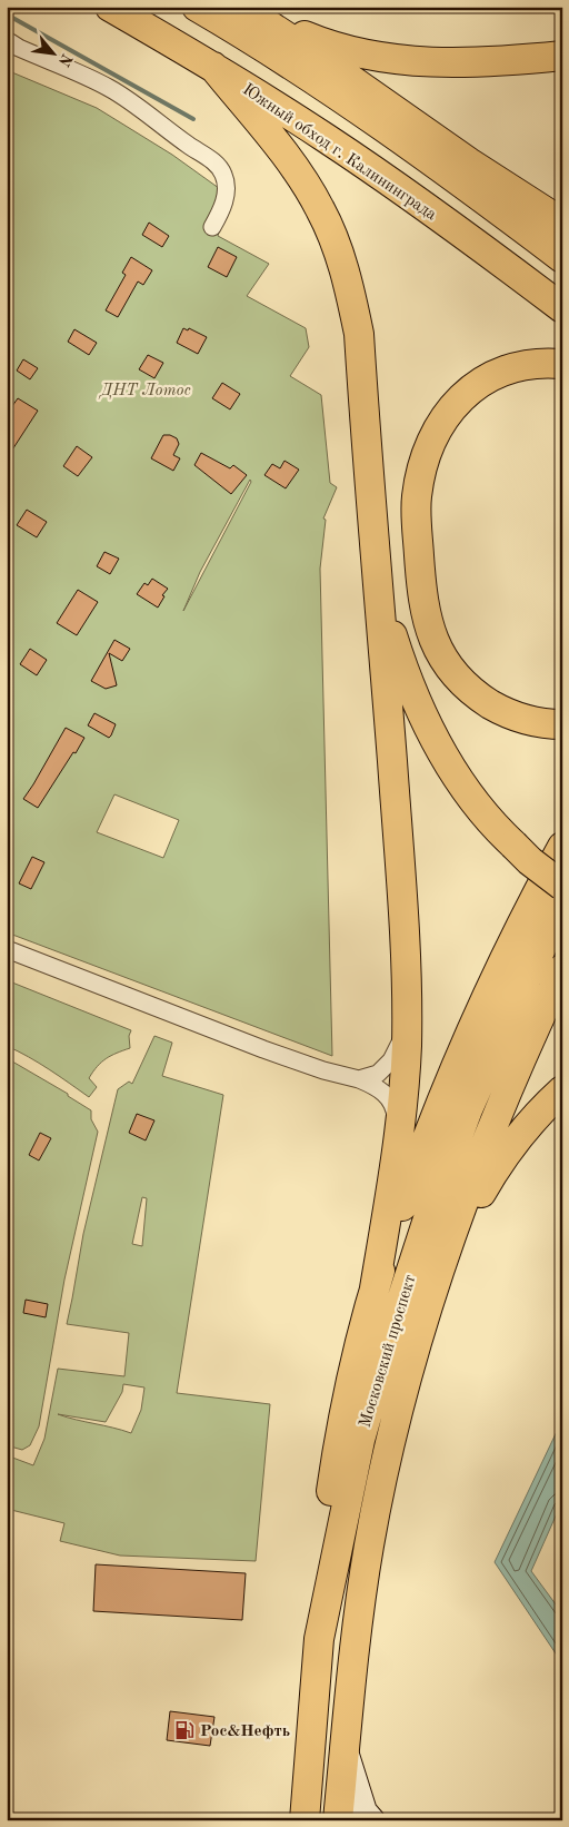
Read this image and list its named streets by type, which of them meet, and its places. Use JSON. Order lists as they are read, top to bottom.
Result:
{
  "streets": {
    "highway": ["Южный обход г. Калининграда", "Московский проспект"]
  },
  "parks": ["ДНТ Лотос"],
  "places": {
    "fuel station": ["Рос&Нефть"]
  },
  "north": "bottom right"
}
